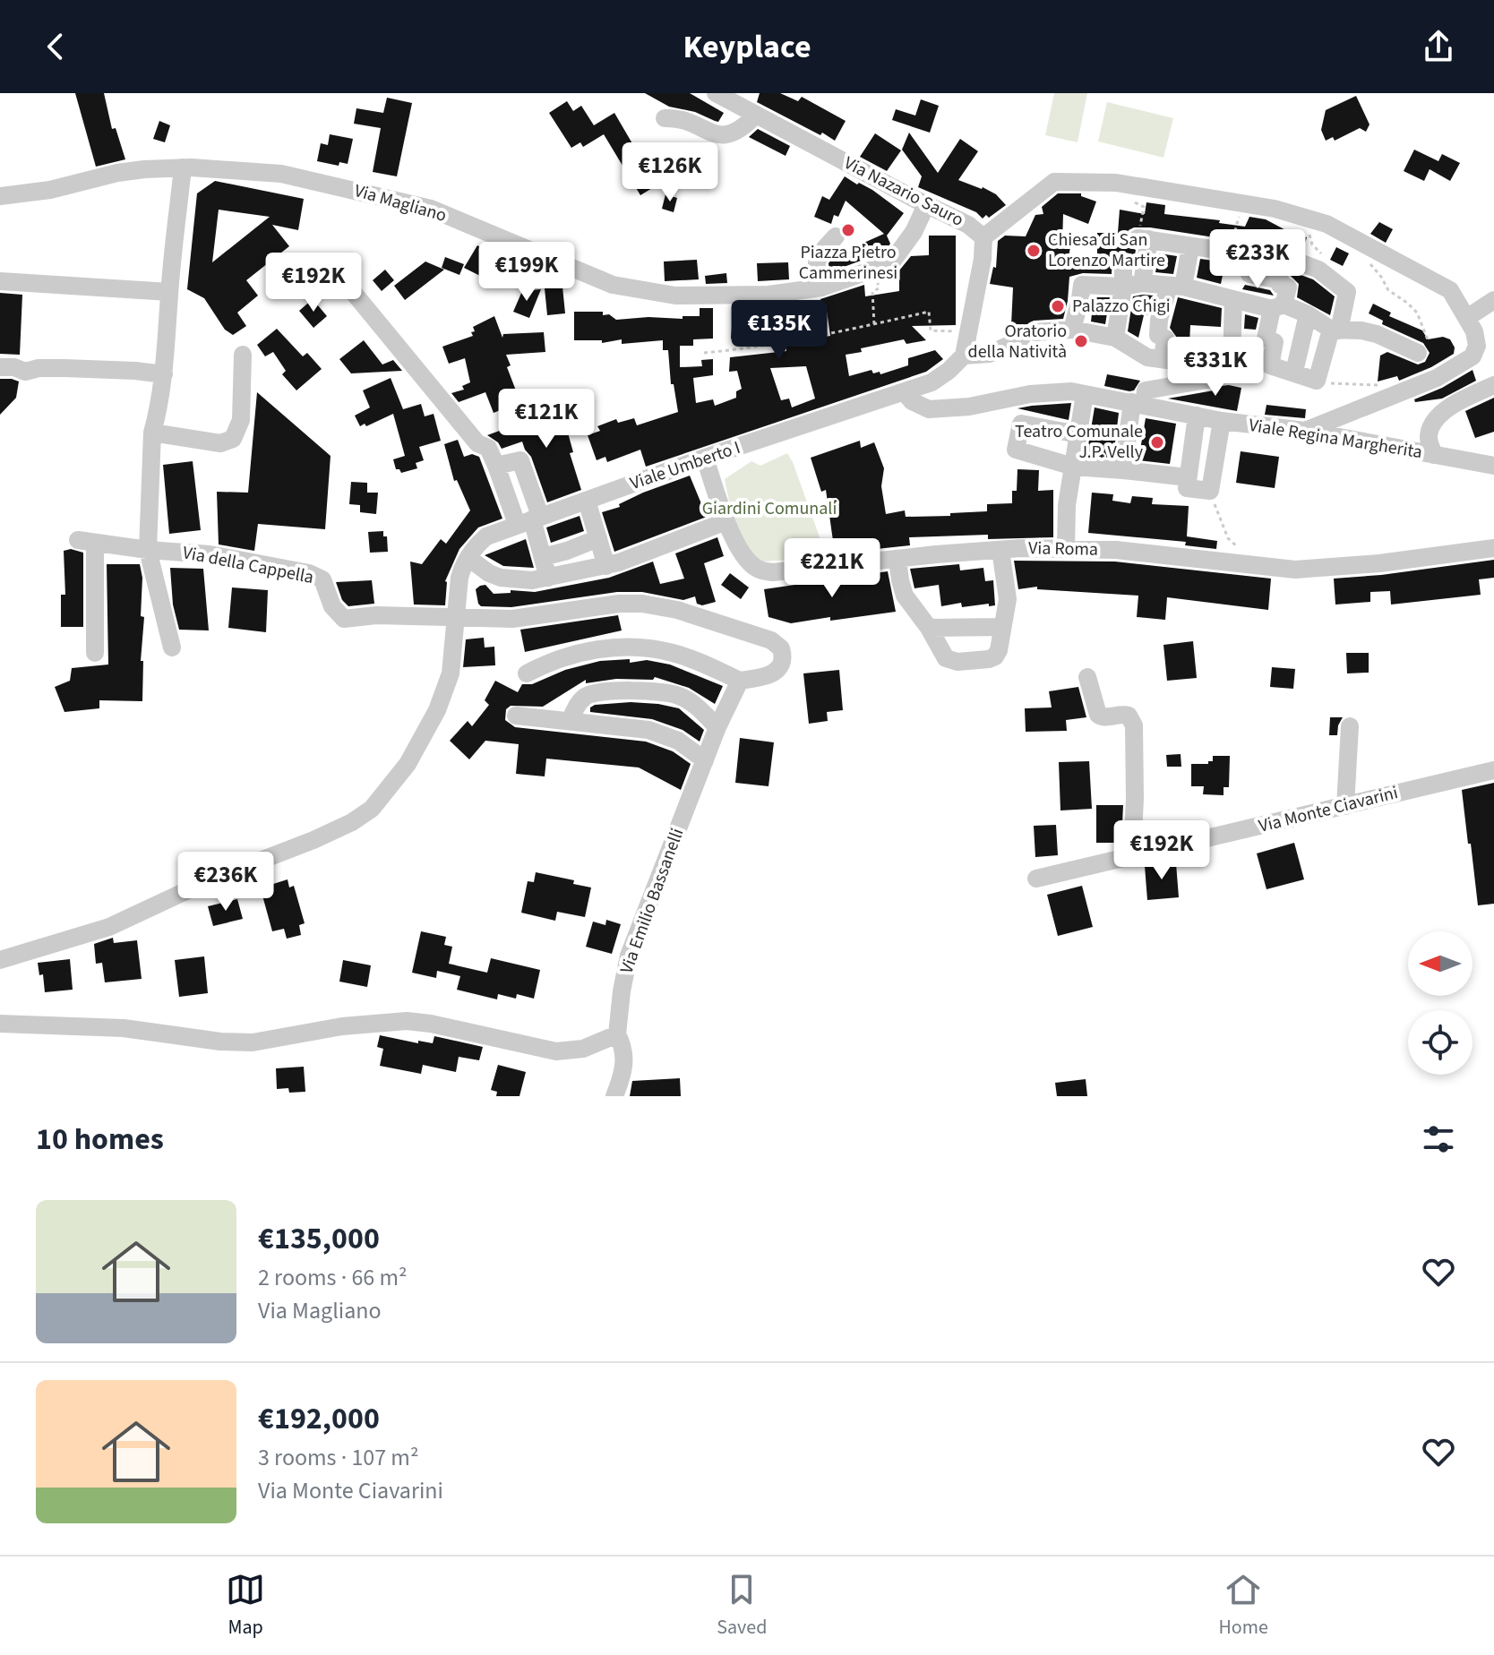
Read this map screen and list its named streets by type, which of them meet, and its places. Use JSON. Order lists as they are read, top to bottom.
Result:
{
  "streets": {
    "street": [
      "Via Nazario Sauro",
      "Via Magliano",
      "Viale Regina Margherita",
      "Viale Umberto I",
      "Via Roma",
      "Via della Cappella",
      "Via Monte Ciavarini",
      "Via Emilio Bassanelli"
    ]
  },
  "crossings": [
    ["Via Nazario Sauro", "Via Magliano"],
    ["Via Nazario Sauro", "Viale Umberto I"],
    ["Viale Regina Margherita", "Viale Umberto I"],
    ["Viale Umberto I", "Via Roma"],
    ["Viale Umberto I", "Via della Cappella"]
  ],
  "parks": ["Giardini Comunali"],
  "places": [
    "Piazza Pietro Cammerinesi",
    "Chiesa di San Lorenzo Martire",
    "Palazzo Chigi",
    "Oratorio della Natività",
    "Teatro Comunale J.P. Velly"
  ],
  "north": "left",
  "page": {
    "header": "Keyplace",
    "price": [
      "€126K",
      "€233K",
      "€199K",
      "€192K",
      "€135K",
      "€331K",
      "€121K",
      "€221K",
      "€192K",
      "€236K"
    ],
    "heading": "10 homes",
    "list": [
      {
        "name": "€135,000",
        "note": "2 rooms · 66 m² · Via Magliano"
      },
      {
        "name": "€192,000",
        "note": "3 rooms · 107 m² · Via Monte Ciavarini"
      }
    ],
    "tabs": ["Map", "Saved", "Home"]
  }
}
